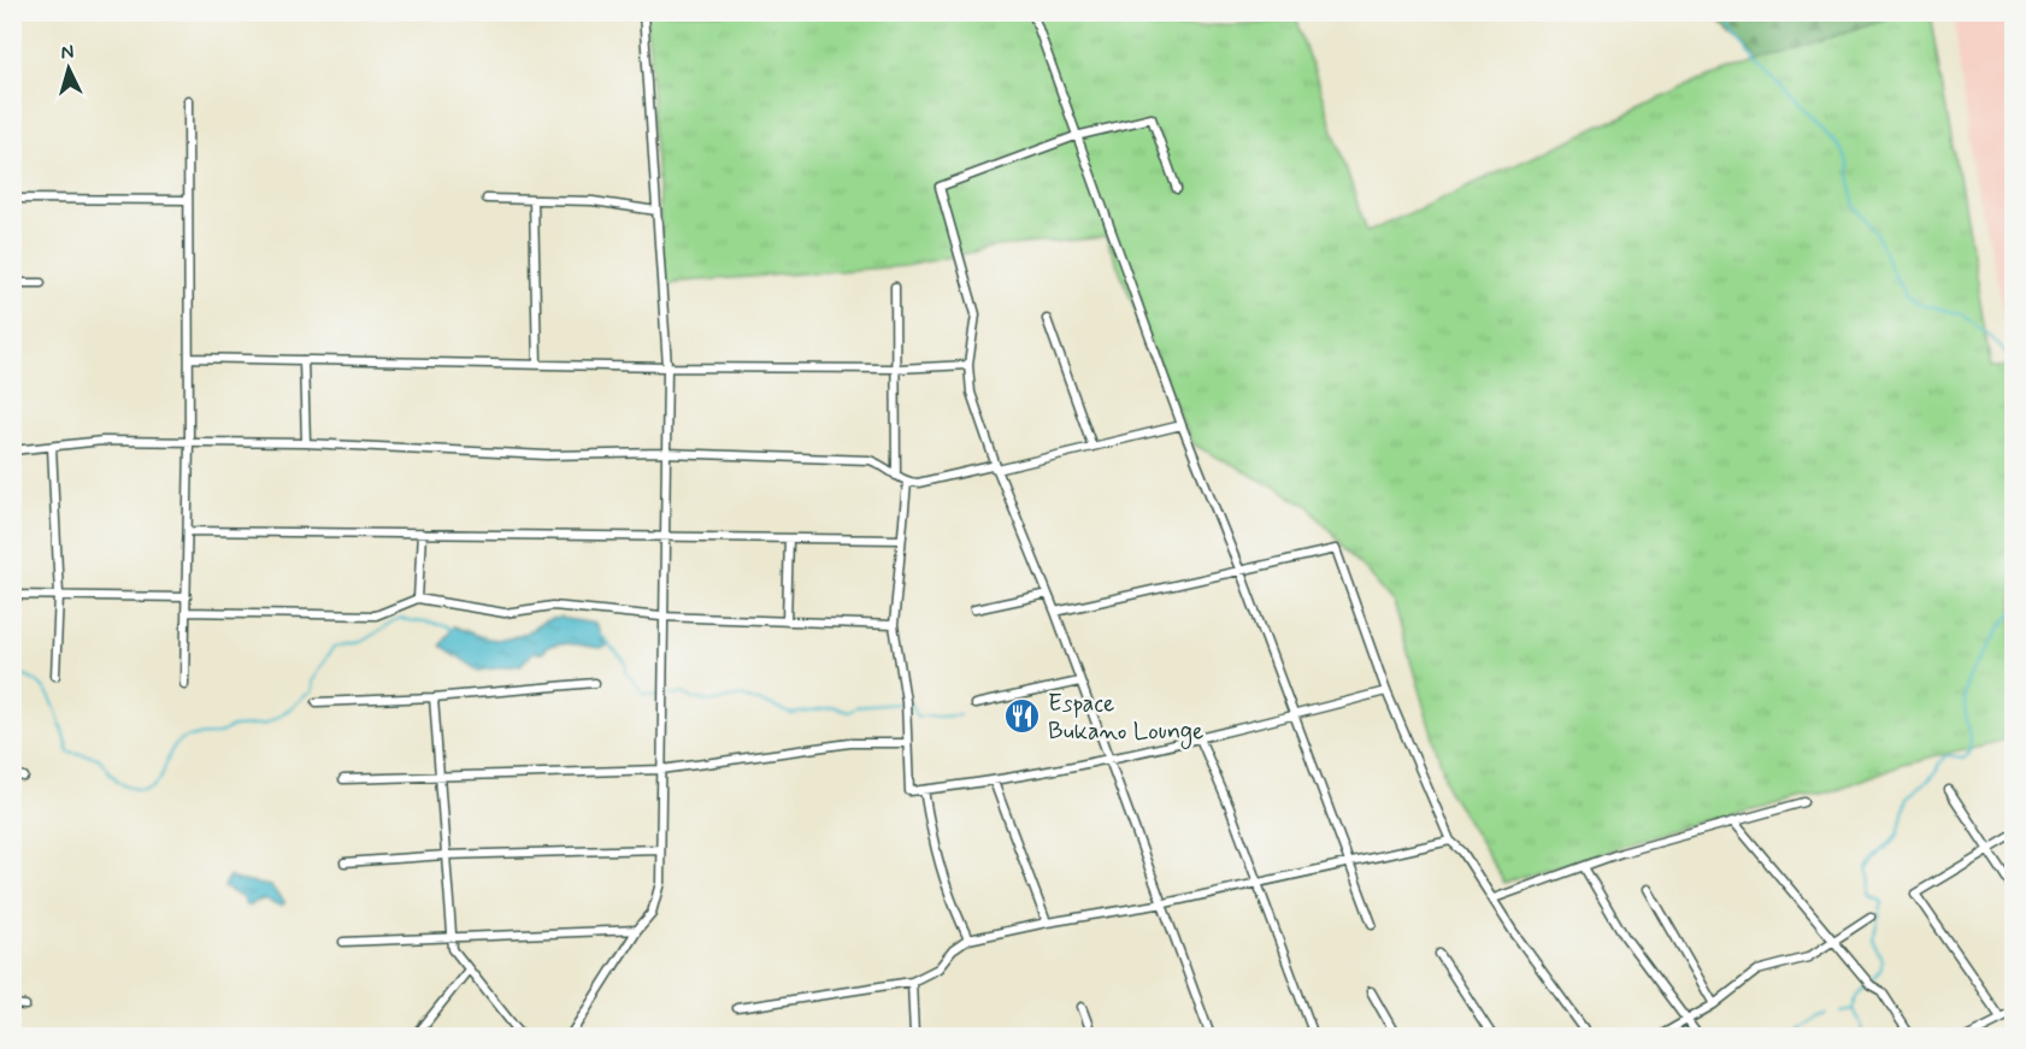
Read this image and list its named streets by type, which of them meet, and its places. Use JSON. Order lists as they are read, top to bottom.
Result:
{
  "places": {
    "restaurant": ["Espace Bukano Lounge"]
  },
  "north": "top"
}
